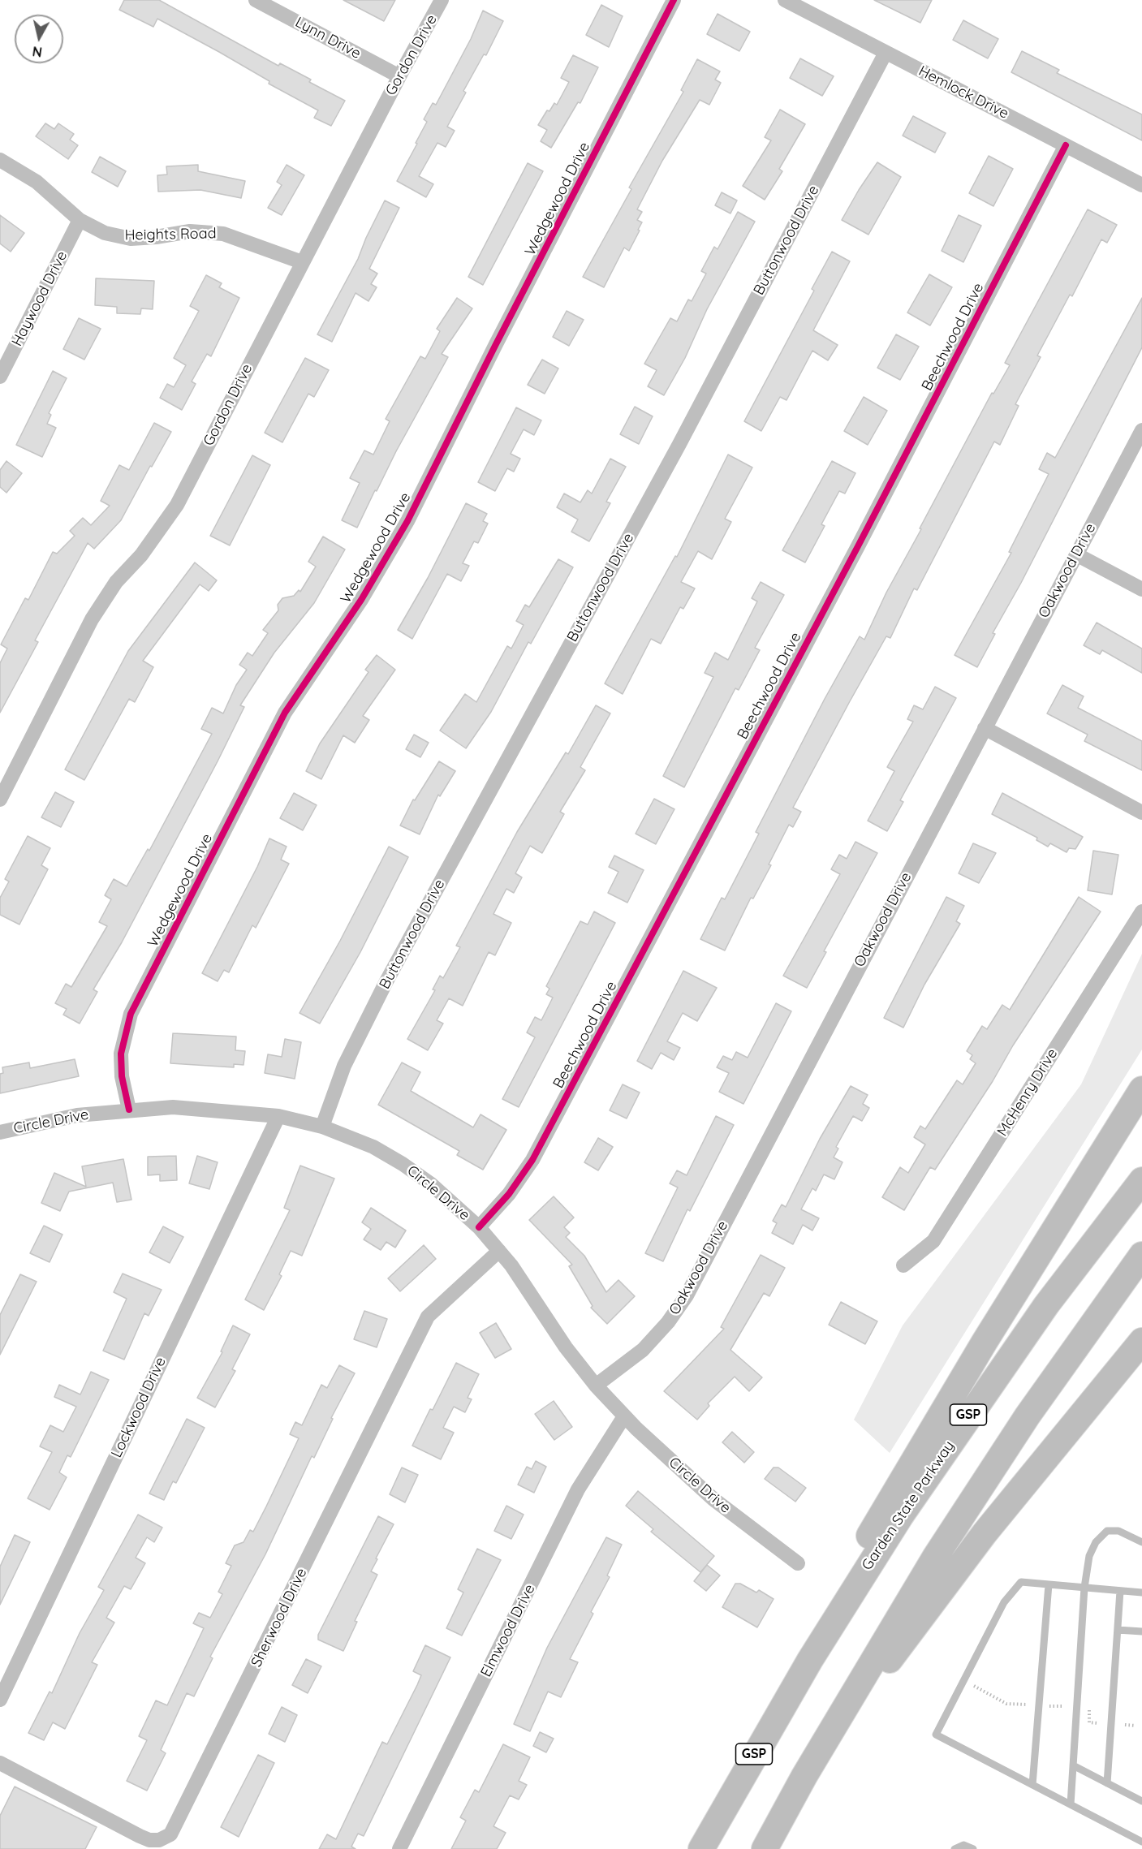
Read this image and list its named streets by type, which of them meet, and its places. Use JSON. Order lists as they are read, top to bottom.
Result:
{
  "streets": {
    "highway": ["GSP", "Garden State Parkway"],
    "street": [
      "Lynn Drive",
      "Gordon Drive",
      "Hemlock Drive",
      "Wedgewood Drive",
      "Heights Road",
      "Buttonwood Drive",
      "Haywood Drive",
      "Beechwood Drive",
      "Oakwood Drive",
      "McHenry Drive",
      "Circle Drive",
      "Lockwood Drive",
      "Sherwood Drive",
      "Elmwood Drive"
    ]
  },
  "crossings": [
    ["Lynn Drive", "Gordon Drive"],
    ["Gordon Drive", "Heights Road"],
    ["Hemlock Drive", "Buttonwood Drive"],
    ["Hemlock Drive", "Beechwood Drive"],
    ["Wedgewood Drive", "Circle Drive"],
    ["Heights Road", "Haywood Drive"],
    ["Buttonwood Drive", "Circle Drive"],
    ["Beechwood Drive", "Circle Drive"],
    ["Oakwood Drive", "Circle Drive"],
    ["Circle Drive", "Lockwood Drive"],
    ["Circle Drive", "Sherwood Drive"],
    ["Circle Drive", "Elmwood Drive"]
  ],
  "north": "bottom"
}
